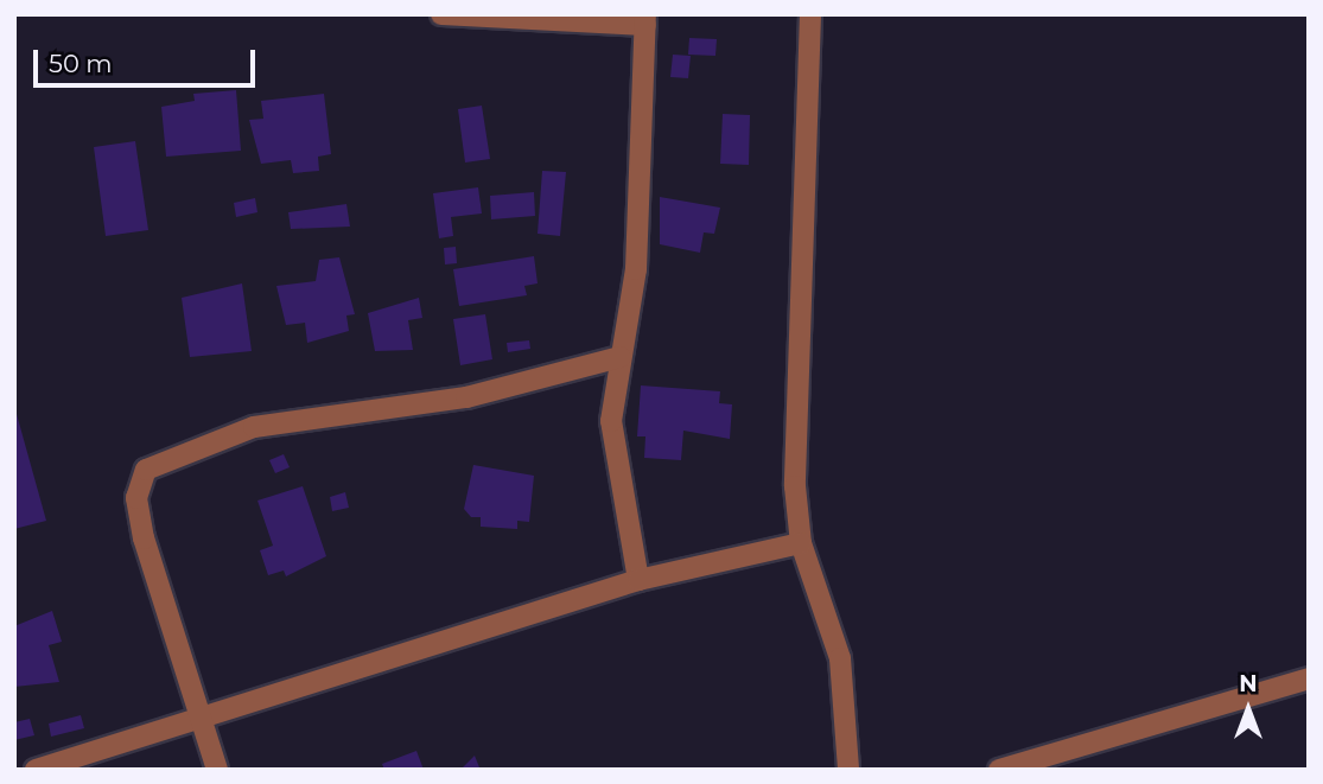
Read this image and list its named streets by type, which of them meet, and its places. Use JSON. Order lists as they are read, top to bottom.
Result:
{
  "scale_bar": "50 m",
  "north": "top"
}
